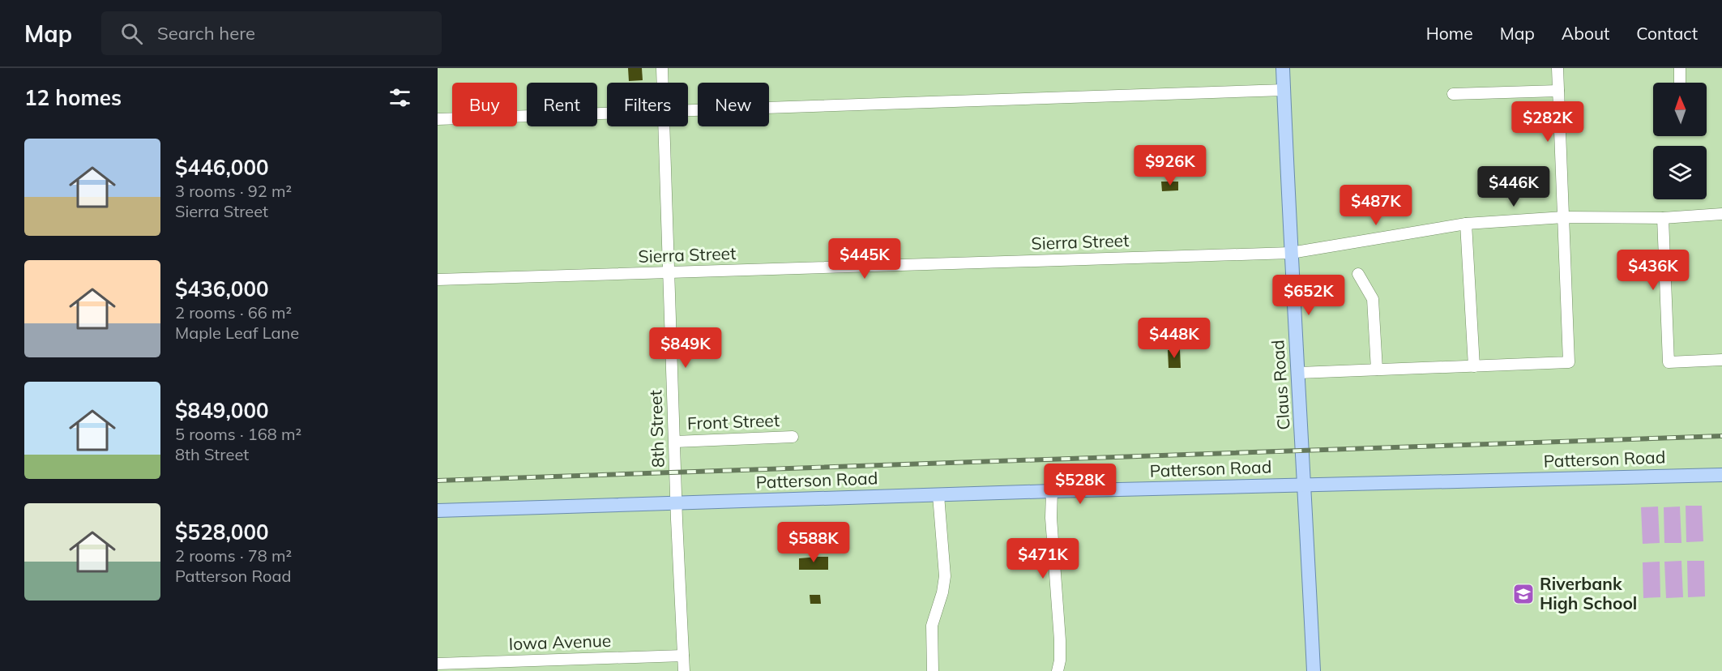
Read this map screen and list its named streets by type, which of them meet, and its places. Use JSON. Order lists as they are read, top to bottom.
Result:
{
  "streets": {
    "main road": ["Claus Road", "Patterson Road"],
    "street": [
      "Sierra Street",
      "Front Street",
      "8th Street",
      "Iowa Avenue"
    ]
  },
  "crossings": [
    ["Sierra Street", "Claus Road"],
    ["Sierra Street", "8th Street"],
    ["Claus Road", "Patterson Road"],
    ["Front Street", "8th Street"],
    ["8th Street", "Patterson Road"],
    ["8th Street", "Iowa Avenue"]
  ],
  "places": {
    "school or university": ["Riverbank High School"]
  },
  "north": "top",
  "page": {
    "header": "Map",
    "search": "Search here",
    "nav": [
      "Home",
      "Map",
      "About",
      "Contact"
    ],
    "heading": "12 homes",
    "chip": [
      "Buy",
      "Rent",
      "Filters",
      "New"
    ],
    "price": [
      "$282K",
      "$926K",
      "$446K",
      "$487K",
      "$445K",
      "$436K",
      "$652K",
      "$448K",
      "$849K",
      "$528K",
      "$588K",
      "$471K"
    ],
    "list": [
      {
        "name": "$446,000",
        "note": "3 rooms · 92 m² · Sierra Street"
      },
      {
        "name": "$436,000",
        "note": "2 rooms · 66 m² · Maple Leaf Lane"
      },
      {
        "name": "$849,000",
        "note": "5 rooms · 168 m² · 8th Street"
      },
      {
        "name": "$528,000",
        "note": "2 rooms · 78 m² · Patterson Road"
      }
    ]
  }
}
